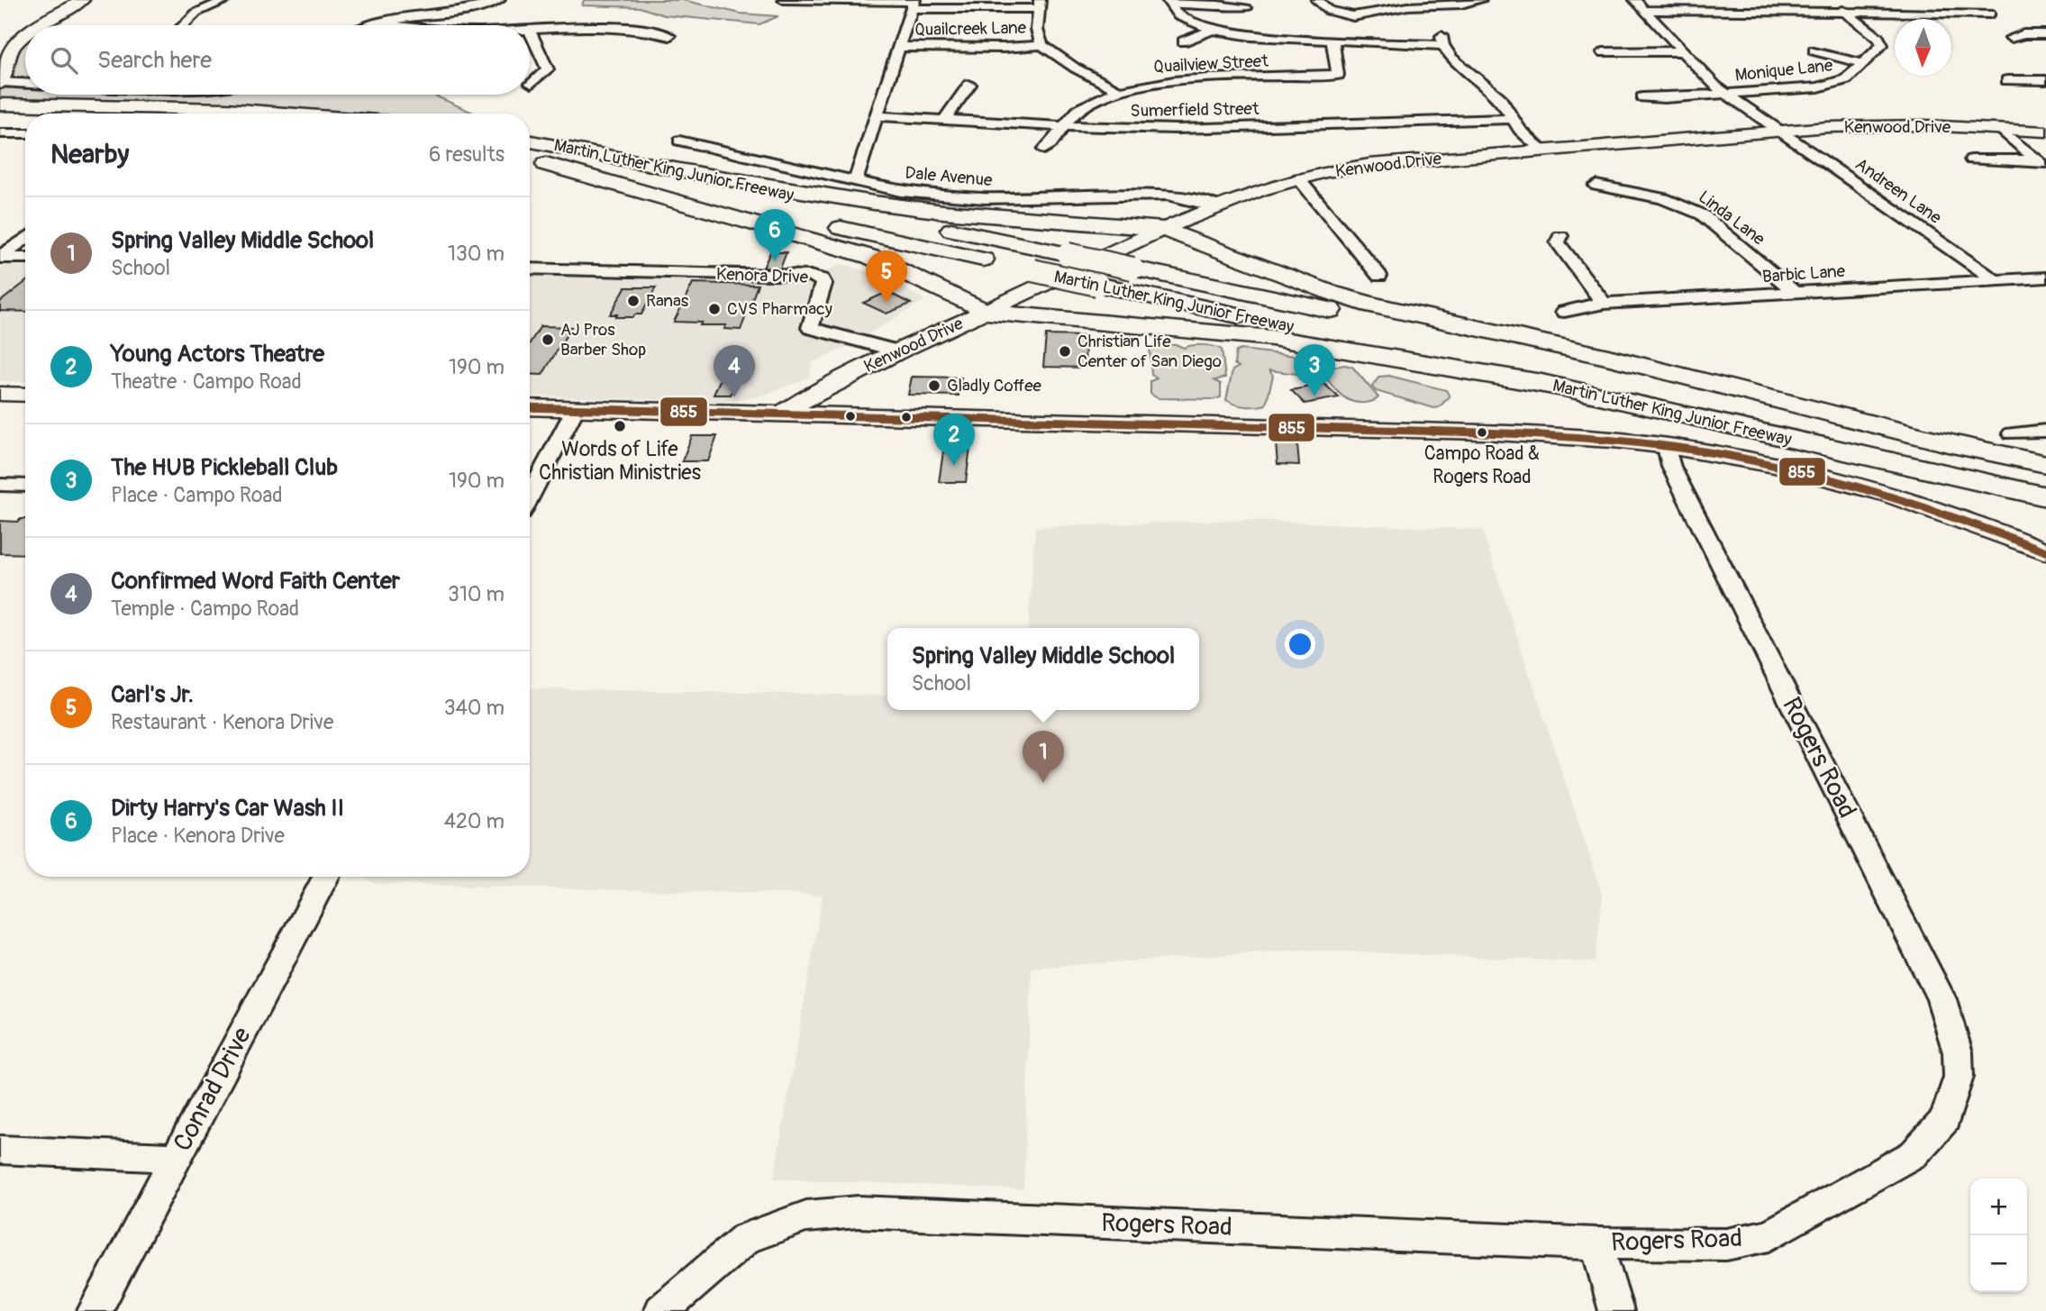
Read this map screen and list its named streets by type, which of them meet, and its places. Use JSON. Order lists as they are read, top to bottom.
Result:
{
  "streets": {
    "highway": ["Martin Luther King Junior Freeway"],
    "main road": ["Kenwood Drive"],
    "street": [
      "Quailcreek Lane",
      "Quailview Street",
      "Monique Lane",
      "Sumerfield Street",
      "Dale Avenue",
      "Andreen Lane",
      "Linda Lane",
      "Barbic Lane",
      "Kenora Drive",
      "Rogers Road",
      "Conrad Drive"
    ]
  },
  "crossings": [
    ["Quailview Street", "Sumerfield Street"],
    ["Monique Lane", "Andreen Lane"],
    ["Kenwood Drive", "Dale Avenue"],
    ["Kenwood Drive", "Andreen Lane"],
    ["Kenwood Drive", "Kenora Drive"],
    ["Andreen Lane", "Barbic Lane"],
    ["Linda Lane", "Barbic Lane"]
  ],
  "places": [
    "Ranas",
    "CVS Pharmacy",
    "AJ Pros Barber Shop",
    "Christian Life Center of San Diego",
    "Gladly Coffee",
    "Words of Life Christian Ministries",
    "Campo Road & Rogers Road"
  ],
  "lines": ["transit line 855"],
  "north": "bottom",
  "page": {
    "search": "Search here",
    "heading": ["Nearby", "6 results"],
    "list": [
      {
        "mark": "1",
        "name": "Spring Valley Middle School",
        "note": "School",
        "value": "130 m"
      },
      {
        "mark": "2",
        "name": "Young Actors Theatre",
        "note": "Theatre · Campo Road",
        "value": "190 m"
      },
      {
        "mark": "3",
        "name": "The HUB Pickleball Club",
        "note": "Place · Campo Road",
        "value": "190 m"
      },
      {
        "mark": "4",
        "name": "Confirmed Word Faith Center",
        "note": "Temple · Campo Road",
        "value": "310 m"
      },
      {
        "mark": "5",
        "name": "Carl's Jr.",
        "note": "Restaurant · Kenora Drive",
        "value": "340 m"
      },
      {
        "mark": "6",
        "name": "Dirty Harry's Car Wash II",
        "note": "Place · Kenora Drive",
        "value": "420 m"
      }
    ],
    "pins": [
      "6",
      "5",
      "3",
      "4",
      "2",
      "1"
    ],
    "popup": ["Spring Valley Middle School", "School"],
    "map_buttons": ["+", "−"]
  }
}
